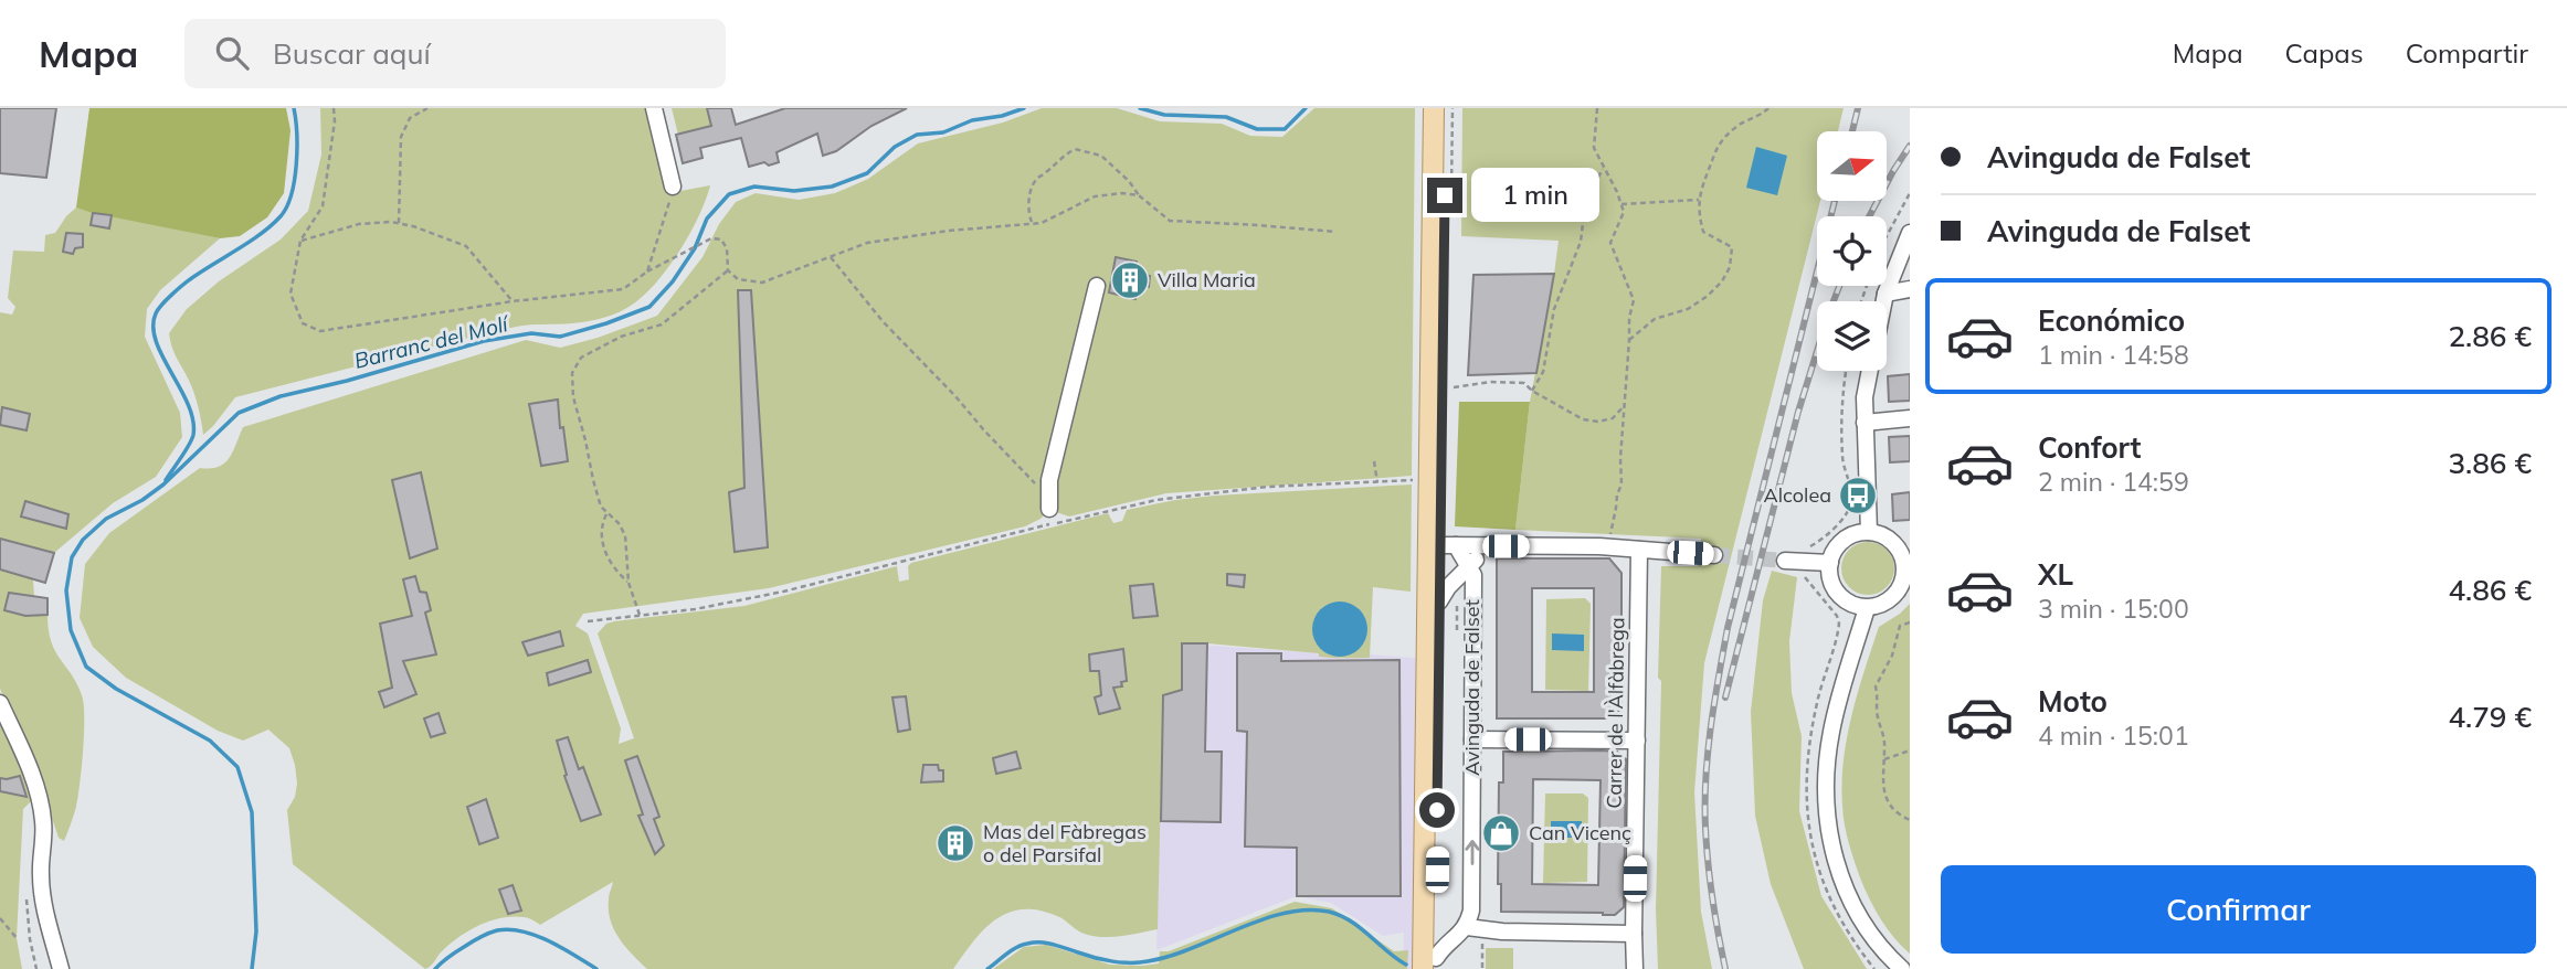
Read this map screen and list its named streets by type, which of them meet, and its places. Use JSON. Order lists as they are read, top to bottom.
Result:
{
  "streets": {
    "main road": ["Avinguda de Falset"],
    "street": ["Carrer de l'Àlfàbrega"]
  },
  "water": ["Barranc del Molí"],
  "places": {
    "building": ["Villa Maria", "Mas del Fàbregas o del Parsifal"],
    "bus stop": ["Alcolea"],
    "shop": ["Can Vicenç"]
  },
  "north": "right",
  "page": {
    "header": "Mapa",
    "search": "Buscar aquí",
    "nav": ["Mapa", "Capas", "Compartir"],
    "banner": ["Avinguda de Falset", "Avinguda de Falset"],
    "bubble": "1 min",
    "list": [
      {
        "name": "Económico",
        "note": "1 min · 14:58",
        "value": "2.86 €"
      },
      {
        "name": "Confort",
        "note": "2 min · 14:59",
        "value": "3.86 €"
      },
      {
        "name": "XL",
        "note": "3 min · 15:00",
        "value": "4.86 €"
      },
      {
        "name": "Moto",
        "note": "4 min · 15:01",
        "value": "4.79 €"
      }
    ],
    "buttons": "Confirmar"
  }
}
